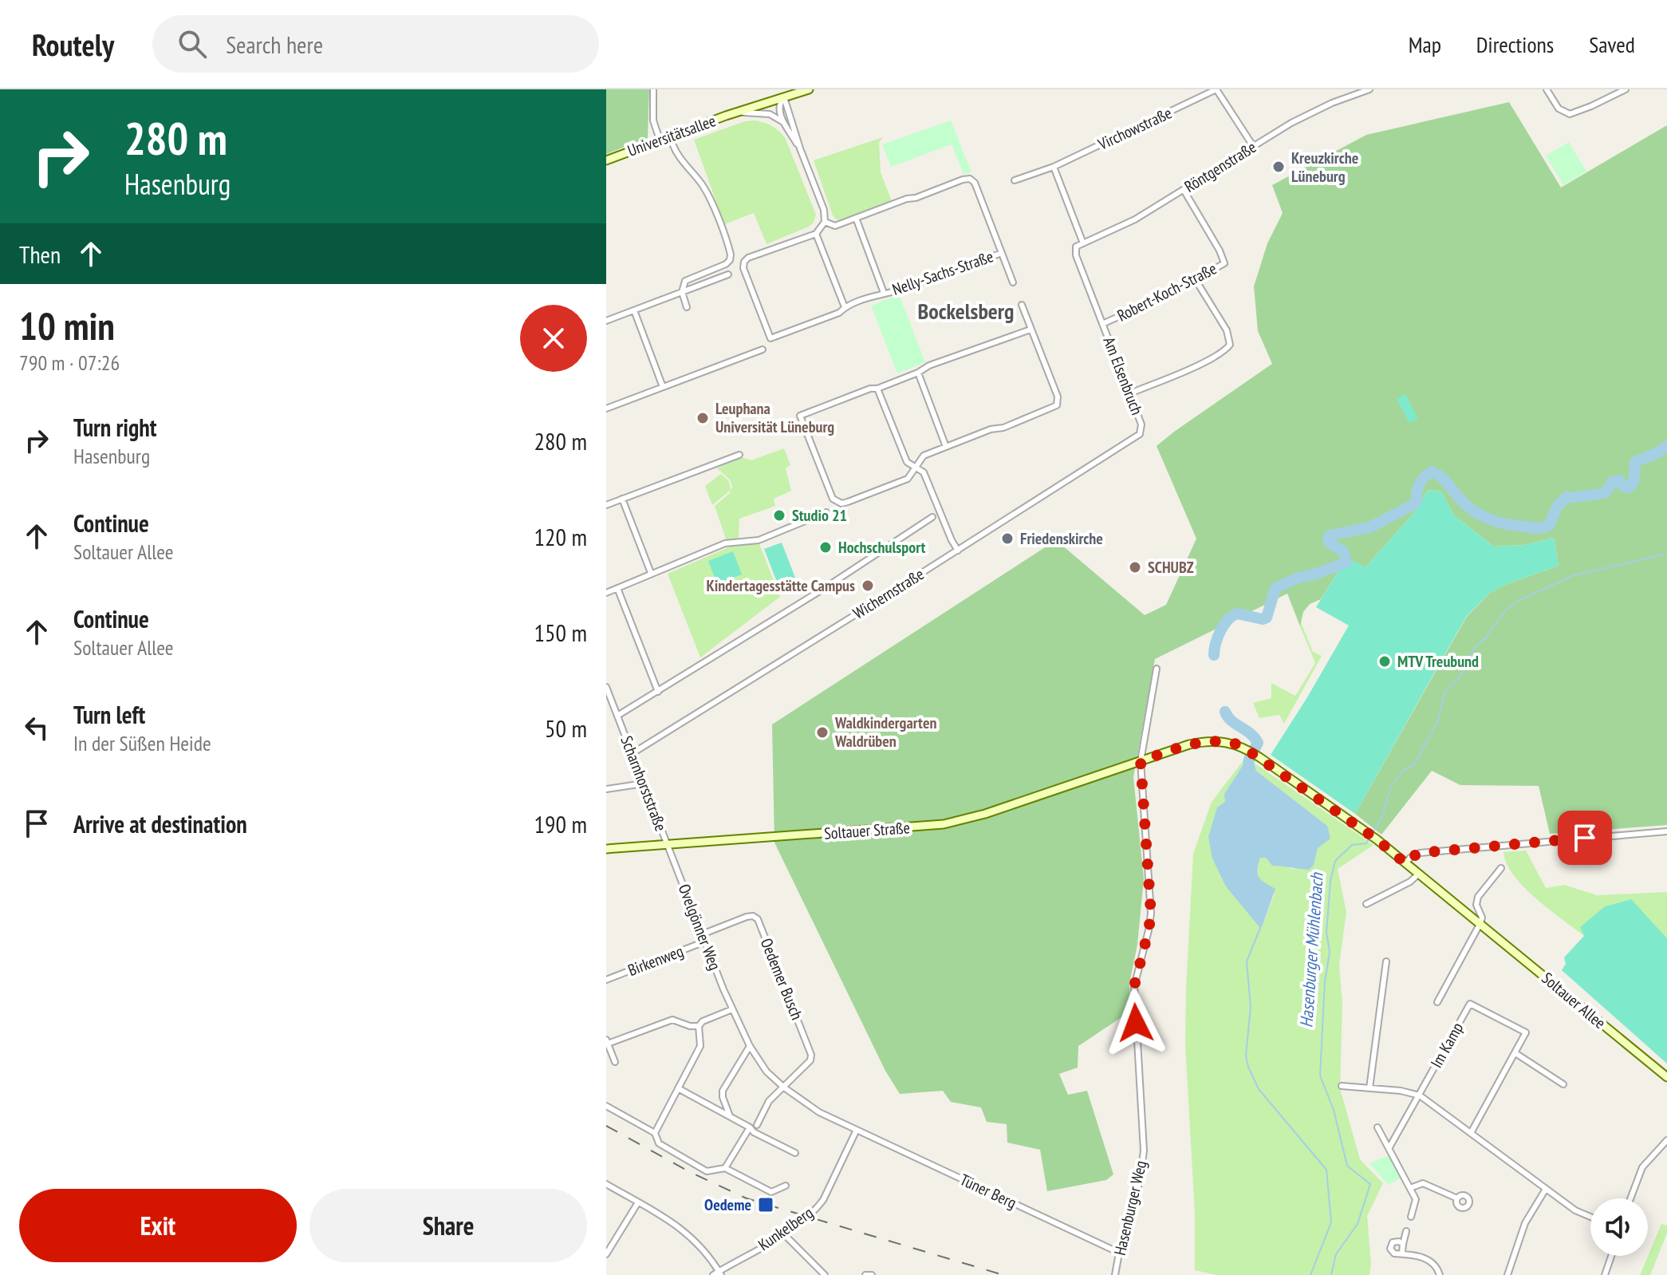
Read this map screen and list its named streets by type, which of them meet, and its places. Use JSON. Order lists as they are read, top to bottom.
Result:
{
  "streets": {
    "street": [
      "Virchowstraße",
      "Universitätsallee",
      "Röntgenstraße",
      "Nelly-Sachs-Straße",
      "Robert-Koch-Straße",
      "Am Elsenbruch",
      "Wichernstraße",
      "Scharnhorststraße",
      "Soltauer Straße",
      "Ovelgönner Weg",
      "Birkenweg",
      "Oedemer Busch",
      "Soltauer Allee",
      "Im Kamp",
      "Tüner Berg",
      "Hasenburger Weg",
      "Kunkelberg"
    ]
  },
  "crossings": [
    ["Röntgenstraße", "Robert-Koch-Straße"],
    ["Röntgenstraße", "Am Elsenbruch"],
    ["Robert-Koch-Straße", "Am Elsenbruch"],
    ["Am Elsenbruch", "Wichernstraße"],
    ["Wichernstraße", "Scharnhorststraße"],
    ["Scharnhorststraße", "Soltauer Straße"],
    ["Scharnhorststraße", "Ovelgönner Weg"],
    ["Soltauer Straße", "Ovelgönner Weg"],
    ["Soltauer Straße", "Soltauer Allee"],
    ["Soltauer Straße", "Hasenburger Weg"],
    ["Ovelgönner Weg", "Birkenweg"],
    ["Ovelgönner Weg", "Oedemer Busch"],
    ["Ovelgönner Weg", "Tüner Berg"],
    ["Ovelgönner Weg", "Kunkelberg"],
    ["Soltauer Allee", "Hasenburger Weg"],
    ["Tüner Berg", "Hasenburger Weg"],
    ["Tüner Berg", "Kunkelberg"]
  ],
  "districts": ["Bockelsberg"],
  "water": ["Hasenburger Mühlenbach"],
  "places": {
    "other": [
      "Kreuzkirche Lüneburg",
      "Leuphana Universität Lüneburg",
      "Studio 21",
      "Friedenskirche",
      "Hochschulsport",
      "SCHUBZ",
      "Kindertagesstätte Campus",
      "MTV Treubund",
      "Waldkindergarten Waldrüben"
    ],
    "transit": ["Oedeme"]
  },
  "page": {
    "header": "Routely",
    "search": "Search here",
    "nav": ["Map", "Directions", "Saved"],
    "turn": ["280 m", "Hasenburg"],
    "then": "Then",
    "heading": ["10 min", "790 m · 07:26"],
    "list": [
      {
        "name": "Turn right",
        "note": "Hasenburg",
        "value": "280 m"
      },
      {
        "name": "Continue",
        "note": "Soltauer Allee",
        "value": "120 m"
      },
      {
        "name": "Continue",
        "note": "Soltauer Allee",
        "value": "150 m"
      },
      {
        "name": "Turn left",
        "note": "In der Süßen Heide",
        "value": "50 m"
      },
      {
        "name": "Arrive at destination",
        "value": "190 m"
      }
    ],
    "buttons": ["Exit", "Share"]
  }
}
